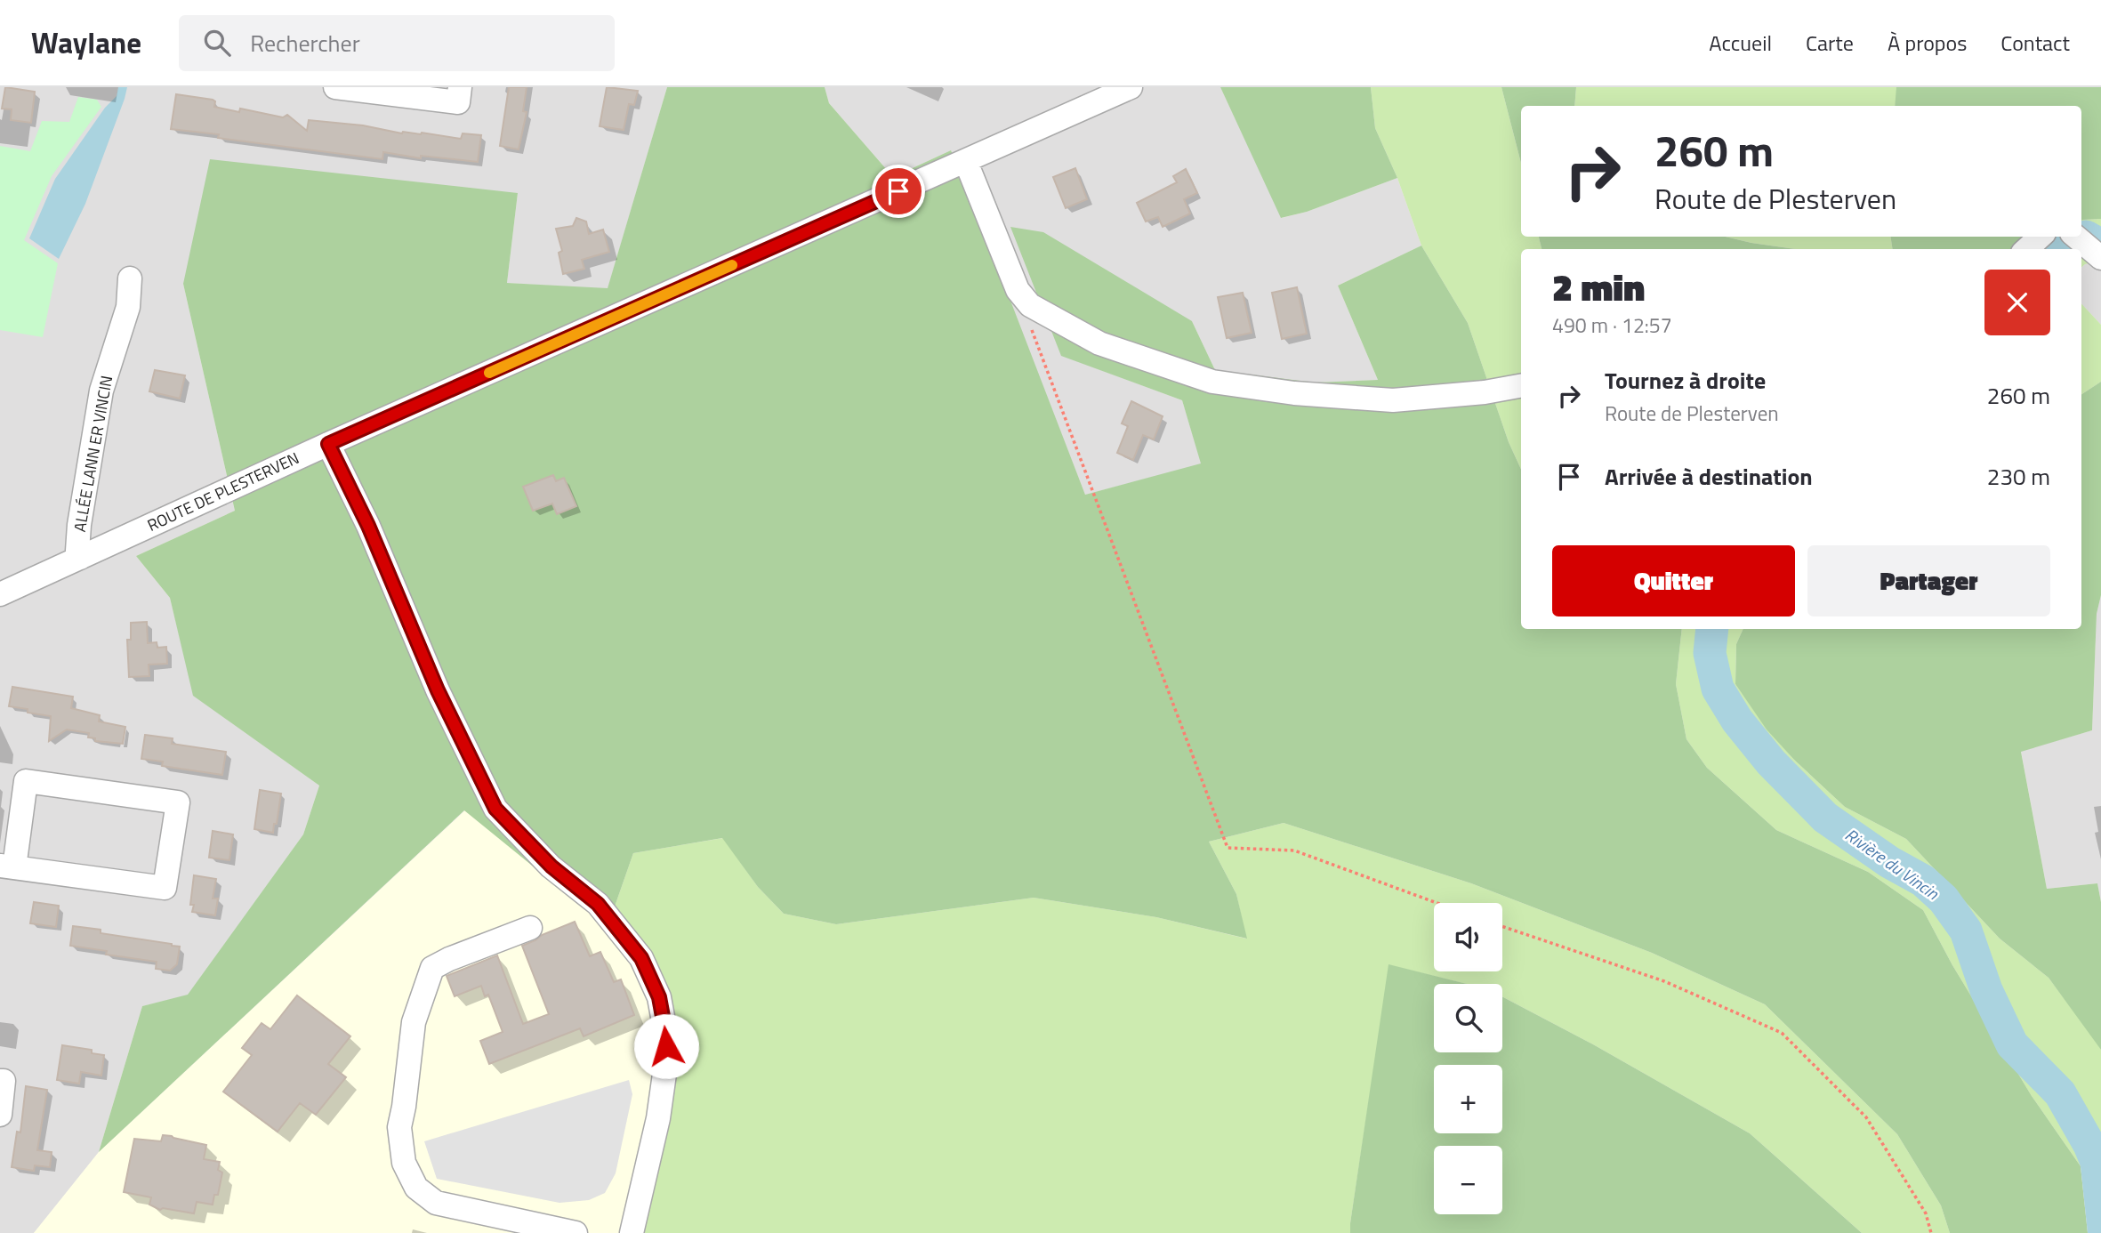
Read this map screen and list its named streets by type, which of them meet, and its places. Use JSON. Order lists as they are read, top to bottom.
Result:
{
  "streets": {
    "street": ["ALLÉE LANN ER VINCIN", "ROUTE DE PLESTERVEN"]
  },
  "crossings": [
    ["ALLÉE LANN ER VINCIN", "ROUTE DE PLESTERVEN"]
  ],
  "water": ["Rivière du Vincin"],
  "page": {
    "header": "Waylane",
    "search": "Rechercher",
    "nav": [
      "Accueil",
      "Carte",
      "À propos",
      "Contact"
    ],
    "turn": ["260 m", "Route de Plesterven"],
    "heading": ["2 min", "490 m · 12:57"],
    "list": [
      {
        "name": "Tournez à droite",
        "note": "Route de Plesterven",
        "value": "260 m"
      },
      {
        "name": "Arrivée à destination",
        "value": "230 m"
      }
    ],
    "buttons": ["Quitter", "Partager"],
    "map_buttons": ["+", "−"]
  }
}
